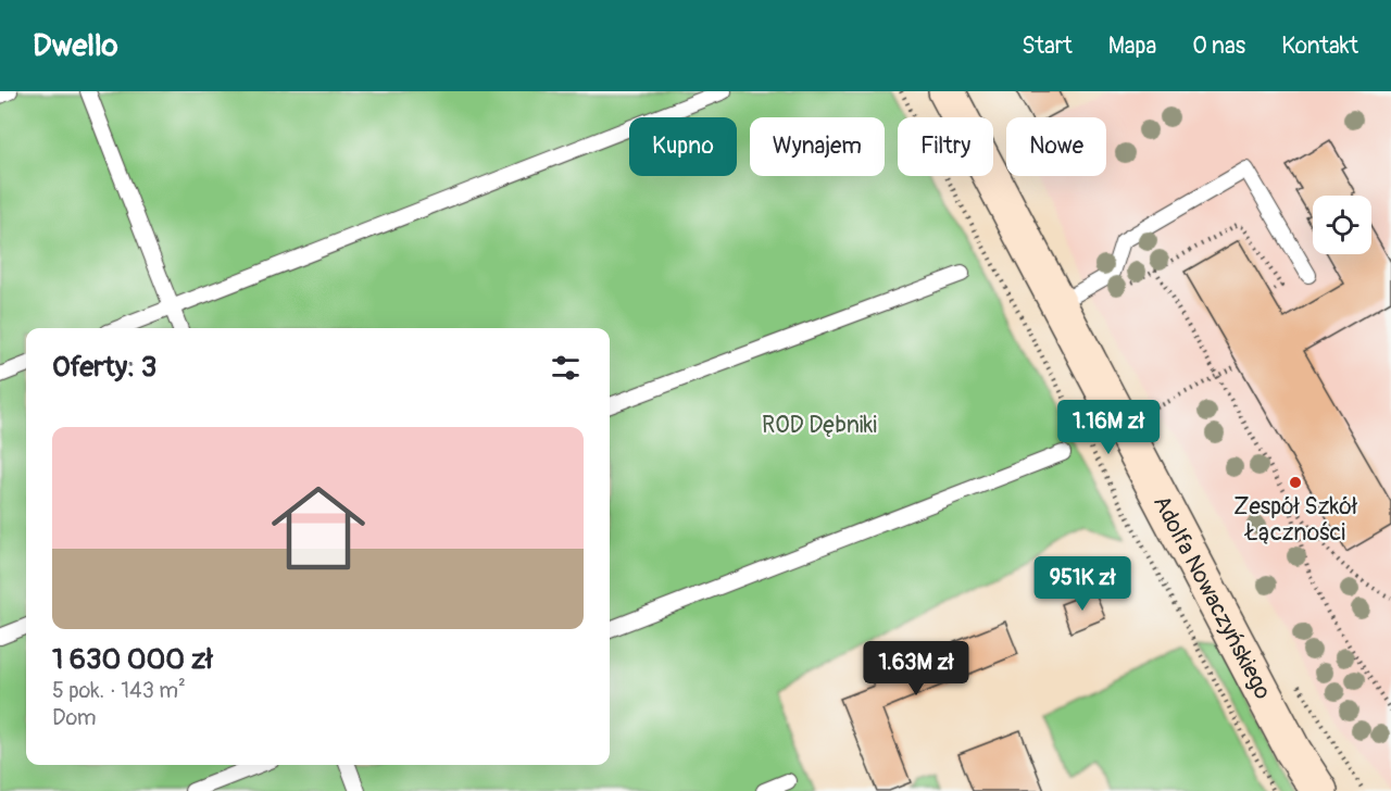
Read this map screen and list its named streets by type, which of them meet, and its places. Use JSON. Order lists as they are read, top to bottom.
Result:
{
  "streets": {
    "street": ["Adolfa Nowaczyńskiego"]
  },
  "parks": ["ROD Dębniki"],
  "places": ["Zespół Szkół Łączności"],
  "page": {
    "header": "Dwello",
    "nav": [
      "Start",
      "Mapa",
      "O nas",
      "Kontakt"
    ],
    "chip": [
      "Kupno",
      "Wynajem",
      "Filtry",
      "Nowe"
    ],
    "heading": "Oferty: 3",
    "price": ["1.16M zł", "951K zł", "1.63M zł"],
    "list": [
      {
        "name": "1 630 000 zł",
        "note": "5 pok. · 143 m² · Dom"
      }
    ]
  }
}
